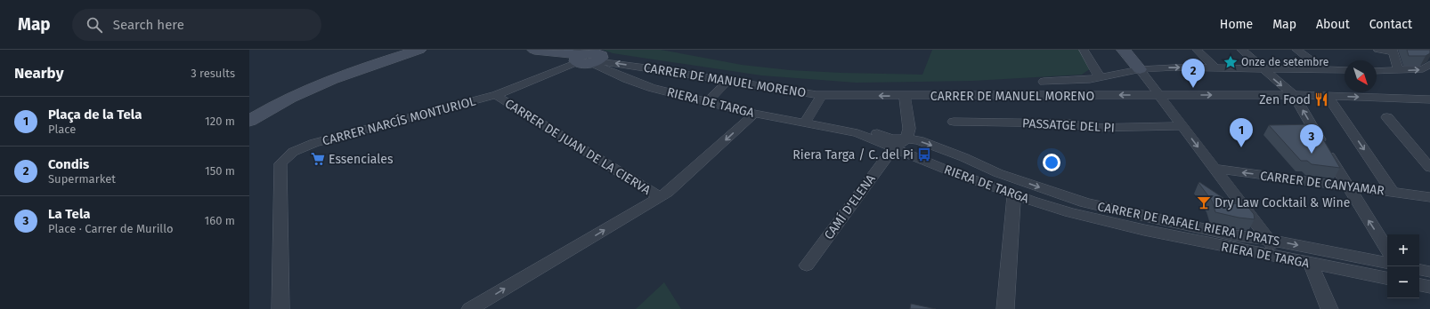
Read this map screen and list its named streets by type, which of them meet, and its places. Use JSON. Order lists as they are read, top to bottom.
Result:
{
  "streets": {
    "street": [
      "CARRER DE MANUEL MORENO",
      "RIERA DE TARGA",
      "CARRER NARCÍS MONTURIOL",
      "PASSATGE DEL PI",
      "CARRER DE JUAN DE LA CIERVA",
      "CARRER DE CANYAMAR",
      "CAMÍ D'ELENA",
      "CARRER DE RAFAEL RIERA I PRATS"
    ]
  },
  "crossings": [
    ["CARRER DE MANUEL MORENO", "RIERA DE TARGA"],
    ["CARRER DE MANUEL MORENO", "CARRER NARCÍS MONTURIOL"],
    ["RIERA DE TARGA", "CARRER NARCÍS MONTURIOL"],
    ["RIERA DE TARGA", "CAMÍ D'ELENA"],
    ["RIERA DE TARGA", "CARRER DE RAFAEL RIERA I PRATS"],
    ["CARRER NARCÍS MONTURIOL", "CARRER DE JUAN DE LA CIERVA"],
    ["CAMÍ D'ELENA", "CARRER DE RAFAEL RIERA I PRATS"]
  ],
  "one_way": ["CARRER DE RAFAEL RIERA I PRATS"],
  "places": {
    "place": ["Onze de setembre"],
    "restaurant": ["Zen Food"],
    "bus stop": ["Riera Targa / C. del Pi"],
    "supermarket": ["Essenciales"],
    "bar": ["Dry Law Cocktail & Wine"]
  },
  "north": "bottom right",
  "page": {
    "header": "Map",
    "search": "Search here",
    "nav": [
      "Home",
      "Map",
      "About",
      "Contact"
    ],
    "heading": ["Nearby", "3 results"],
    "pins": ["2", "1", "3"],
    "list": [
      {
        "mark": "1",
        "name": "Plaça de la Tela",
        "note": "Place",
        "value": "120 m"
      },
      {
        "mark": "2",
        "name": "Condis",
        "note": "Supermarket",
        "value": "150 m"
      },
      {
        "mark": "3",
        "name": "La Tela",
        "note": "Place · Carrer de Murillo",
        "value": "160 m"
      }
    ],
    "map_buttons": ["+", "−"]
  }
}
